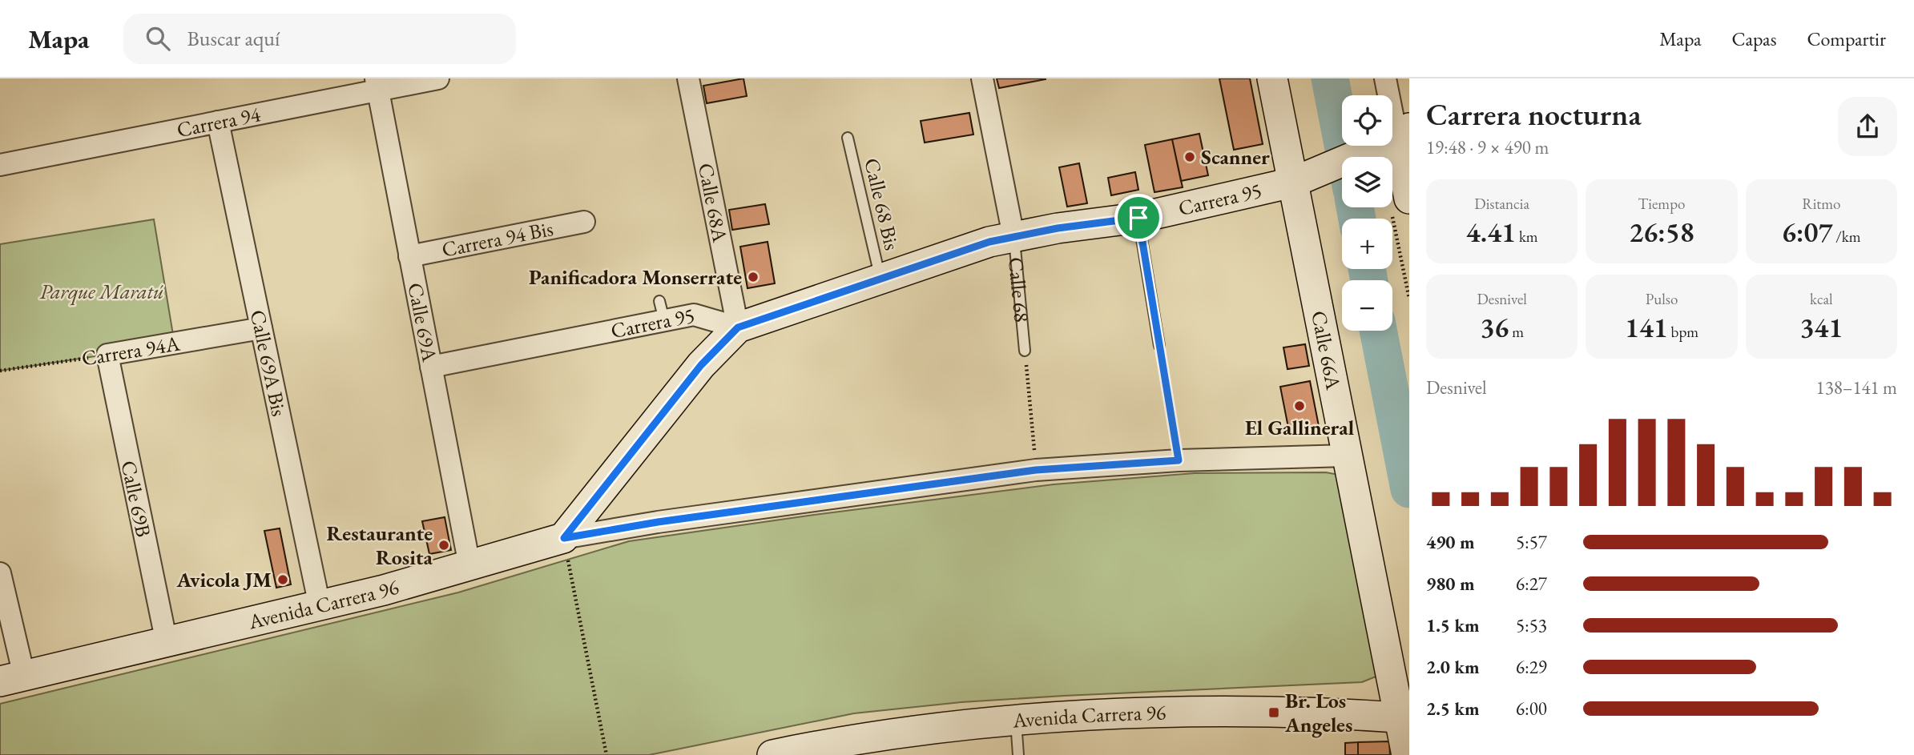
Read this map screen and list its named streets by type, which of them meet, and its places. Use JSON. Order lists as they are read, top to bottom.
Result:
{
  "streets": {
    "main road": ["Carrera 95", "Calle 66A", "Avenida Carrera 96"],
    "street": [
      "Carrera 94",
      "Calle 68A",
      "Carrera 94 Bis",
      "Calle 68",
      "Calle 69A",
      "Carrera 94A",
      "Calle 69A Bis",
      "Calle 69B"
    ],
    "lane": ["Calle 68 Bis"]
  },
  "crossings": [
    ["Carrera 94", "Calle 69A"],
    ["Carrera 94", "Calle 69A Bis"],
    ["Carrera 95", "Calle 68A"],
    ["Carrera 95", "Calle 68 Bis"],
    ["Carrera 95", "Calle 68"],
    ["Carrera 95", "Calle 69A"],
    ["Carrera 95", "Calle 66A"],
    ["Carrera 94 Bis", "Calle 69A"],
    ["Calle 68", "Avenida Carrera 96"],
    ["Calle 69A", "Avenida Carrera 96"],
    ["Carrera 94A", "Calle 69A Bis"],
    ["Carrera 94A", "Calle 69B"],
    ["Calle 66A", "Avenida Carrera 96"],
    ["Calle 69A Bis", "Avenida Carrera 96"],
    ["Calle 69B", "Avenida Carrera 96"]
  ],
  "parks": ["Parque Maratú"],
  "places": {
    "other": [
      "Scanner",
      "Panificadora Monserrate",
      "El Gallineral",
      "Restaurante Rosita",
      "Avicola JM"
    ],
    "transit": ["Br. Los Angeles"]
  },
  "page": {
    "header": "Mapa",
    "search": "Buscar aquí",
    "nav": ["Mapa", "Capas", "Compartir"],
    "heading": ["Carrera nocturna", "19:48 · 9 × 490 m"],
    "map_buttons": ["+", "−"],
    "stats": [
      ["Distancia", "4.41 km"],
      ["Tiempo", "26:58"],
      ["Ritmo", "6:07 /km"],
      ["Desnivel", "36 m"],
      ["Pulso", "141 bpm"],
      ["kcal", "341"]
    ],
    "chart": ["Desnivel", "138–141 m"],
    "list": [
      {
        "name": "490 m",
        "note": "5:57"
      },
      {
        "name": "980 m",
        "note": "6:27"
      },
      {
        "name": "1.5 km",
        "note": "5:53"
      },
      {
        "name": "2.0 km",
        "note": "6:29"
      },
      {
        "name": "2.5 km",
        "note": "6:00"
      }
    ]
  }
}
